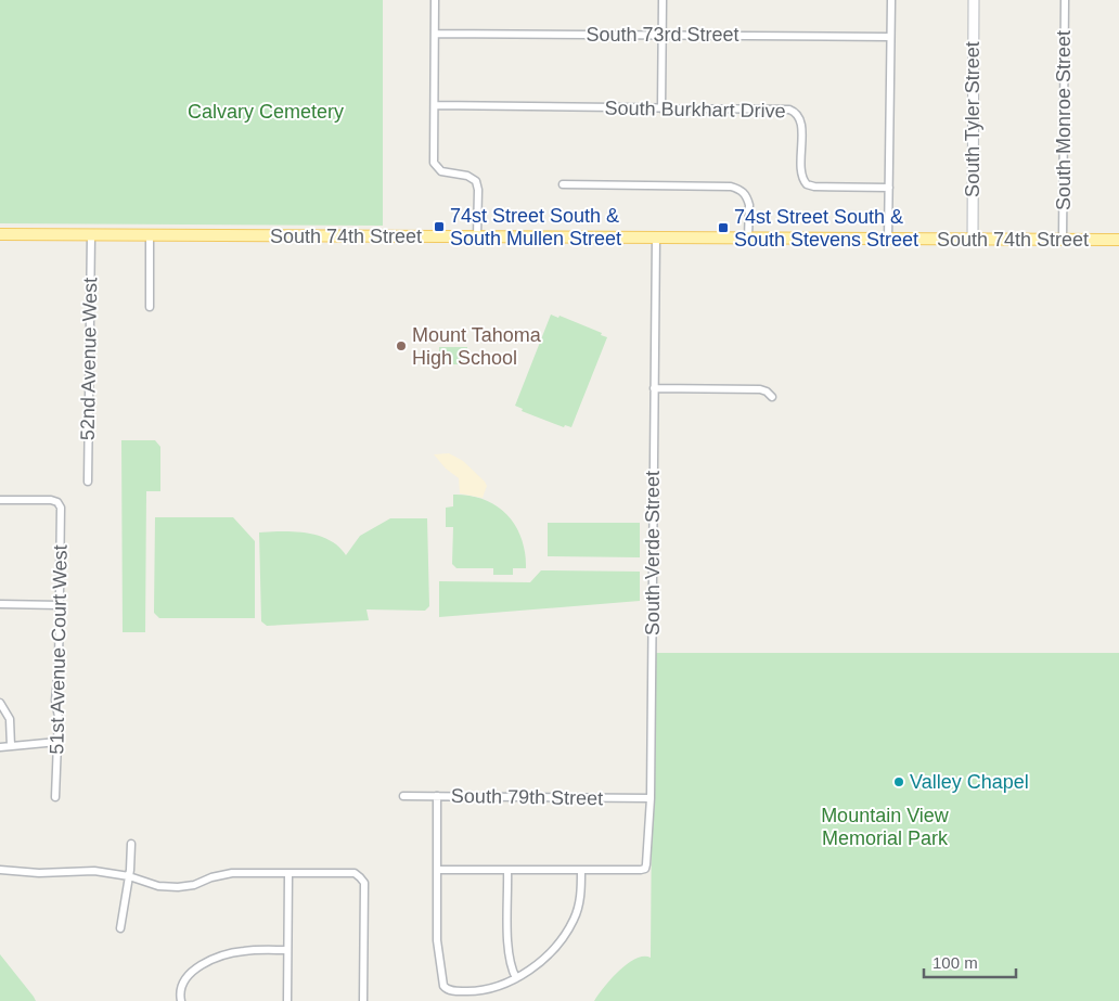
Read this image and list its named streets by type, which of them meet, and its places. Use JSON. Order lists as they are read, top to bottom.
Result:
{
  "streets": {
    "main road": ["South 74th Street"],
    "street": [
      "South 73rd Street",
      "South Burkhart Drive",
      "South Tyler Street",
      "South Monroe Street",
      "52nd Avenue West",
      "South Verde Street",
      "51st Avenue Court West",
      "South 79th Street"
    ]
  },
  "crossings": [
    ["South Tyler Street", "South 74th Street"],
    ["South Monroe Street", "South 74th Street"],
    ["South 74th Street", "52nd Avenue West"],
    ["South 74th Street", "South Verde Street"],
    ["South Verde Street", "South 79th Street"]
  ],
  "parks": ["Calvary Cemetery", "Mountain View Memorial Park"],
  "places": {
    "transit": ["74st Street South & South Mullen Street", "74st Street South & South Stevens Street"],
    "other": ["Mount Tahoma High School", "Valley Chapel"]
  },
  "scale_bar": "100 m"
}
